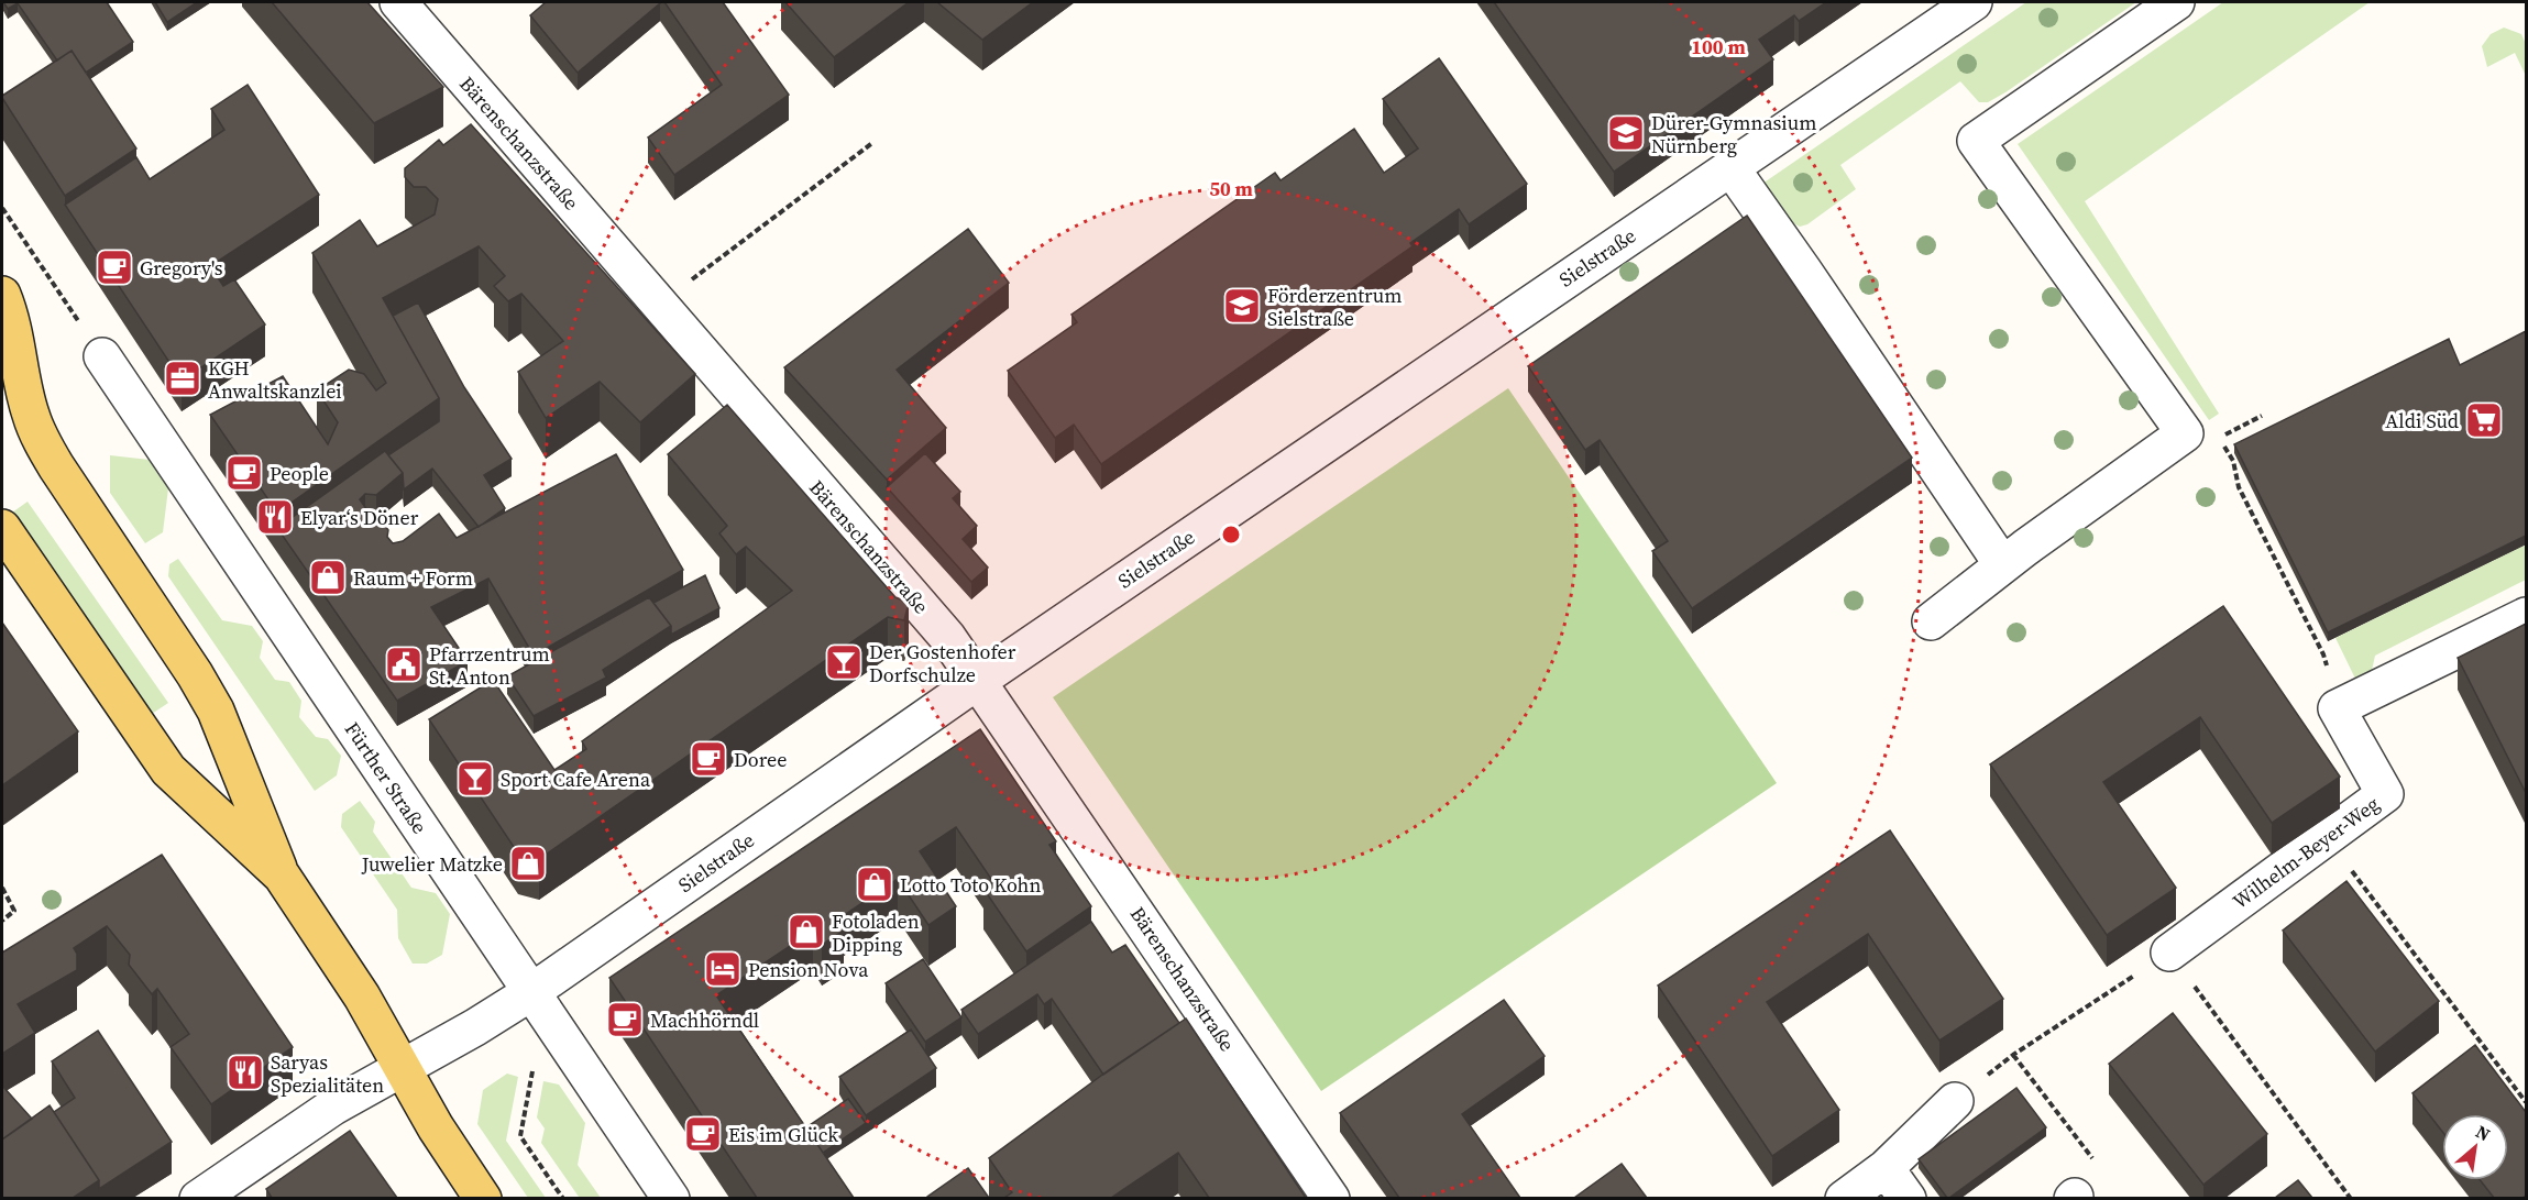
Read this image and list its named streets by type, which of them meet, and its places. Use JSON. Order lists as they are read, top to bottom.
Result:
{
  "streets": {
    "street": [
      "Bärenschanzstraße",
      "Sielstraße",
      "Fürther Straße",
      "Wilhelm-Beyer-Weg"
    ]
  },
  "crossings": [
    ["Bärenschanzstraße", "Sielstraße"],
    ["Sielstraße", "Fürther Straße"]
  ],
  "places": {
    "school or university": ["Dürer-Gymnasium Nürnberg", "Förderzentrum Sielstraße"],
    "cafe": [
      "Gregory's",
      "People",
      "Doree",
      "Machhörndl",
      "Eis im Glück"
    ],
    "office": ["KGH Anwaltskanzlei"],
    "supermarket": ["Aldi Süd"],
    "restaurant": ["Elyar‘s Döner", "Saryas Spezialitäten"],
    "shop": [
      "Raum + Form",
      "Juwelier Matzke",
      "Lotto Toto Kohn",
      "Fotoladen Dipping"
    ],
    "bar": ["Der Gostenhofer Dorfschulze", "Sport Cafe Arena"],
    "public building": ["Pfarrzentrum St. Anton"],
    "hotel": ["Pension Nova"]
  },
  "north": "top right",
  "rings": ["100 m", "50 m"]
}
